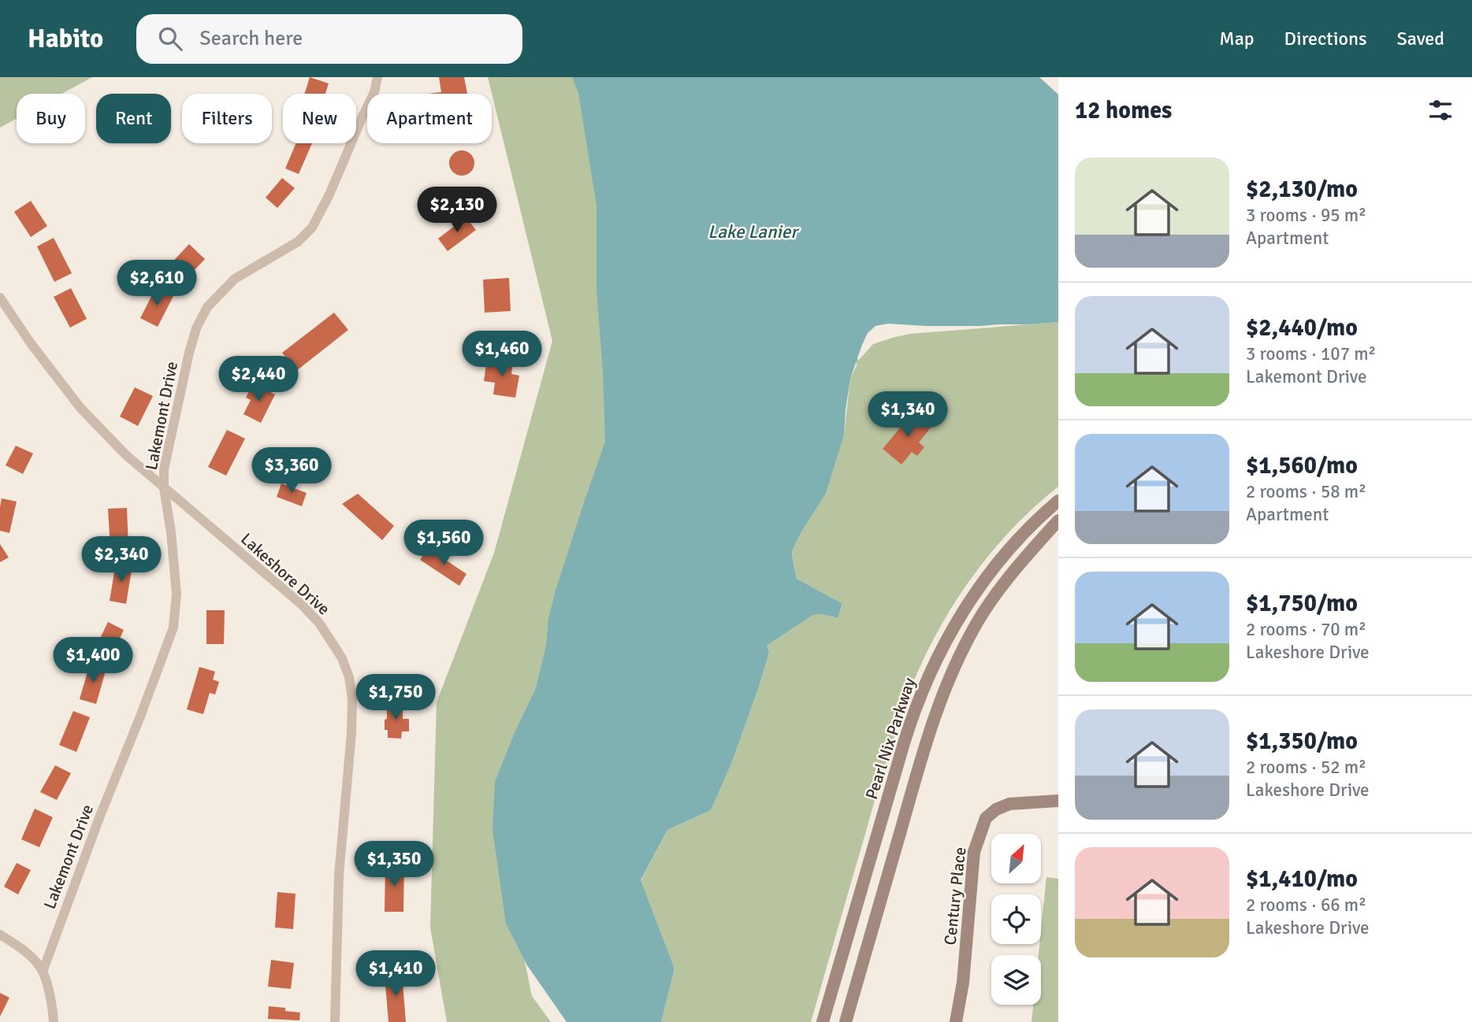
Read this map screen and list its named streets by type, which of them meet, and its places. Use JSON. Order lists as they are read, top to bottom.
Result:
{
  "streets": {
    "street": [
      "Lakemont Drive",
      "Lakeshore Drive",
      "Pearl Nix Parkway",
      "Century Place"
    ]
  },
  "crossings": [
    ["Lakemont Drive", "Lakeshore Drive"]
  ],
  "water": ["Lake Lanier"],
  "north": "top right",
  "page": {
    "header": "Habito",
    "search": "Search here",
    "nav": ["Map", "Directions", "Saved"],
    "heading": "12 homes",
    "chip": [
      "Buy",
      "Rent",
      "Filters",
      "New",
      "Apartment"
    ],
    "list": [
      {
        "name": "$2,130/mo",
        "note": "3 rooms · 95 m² · Apartment"
      },
      {
        "name": "$2,440/mo",
        "note": "3 rooms · 107 m² · Lakemont Drive"
      },
      {
        "name": "$1,560/mo",
        "note": "2 rooms · 58 m² · Apartment"
      },
      {
        "name": "$1,750/mo",
        "note": "2 rooms · 70 m² · Lakeshore Drive"
      },
      {
        "name": "$1,350/mo",
        "note": "2 rooms · 52 m² · Lakeshore Drive"
      },
      {
        "name": "$1,410/mo",
        "note": "2 rooms · 66 m² · Lakeshore Drive"
      }
    ],
    "price": [
      "$2,130",
      "$2,610",
      "$1,460",
      "$2,440",
      "$1,340",
      "$3,360",
      "$1,560",
      "$2,340",
      "$1,400",
      "$1,750",
      "$1,350",
      "$1,410"
    ]
  }
}
